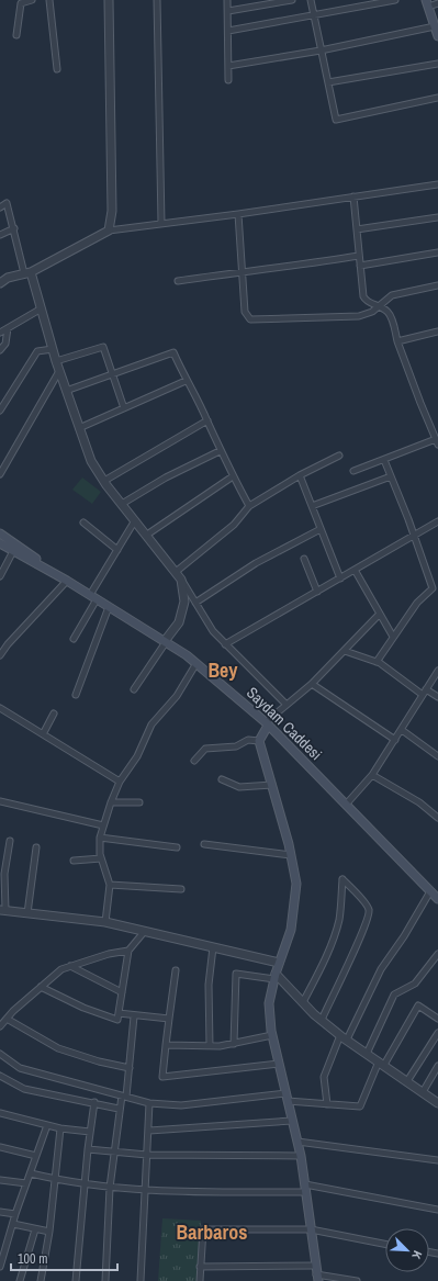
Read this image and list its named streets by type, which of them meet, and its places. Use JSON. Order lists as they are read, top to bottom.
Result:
{
  "streets": {
    "main road": ["Saydam Caddesi"]
  },
  "districts": ["Bey", "Barbaros"],
  "scale_bar": "100 m",
  "north": "bottom right"
}
